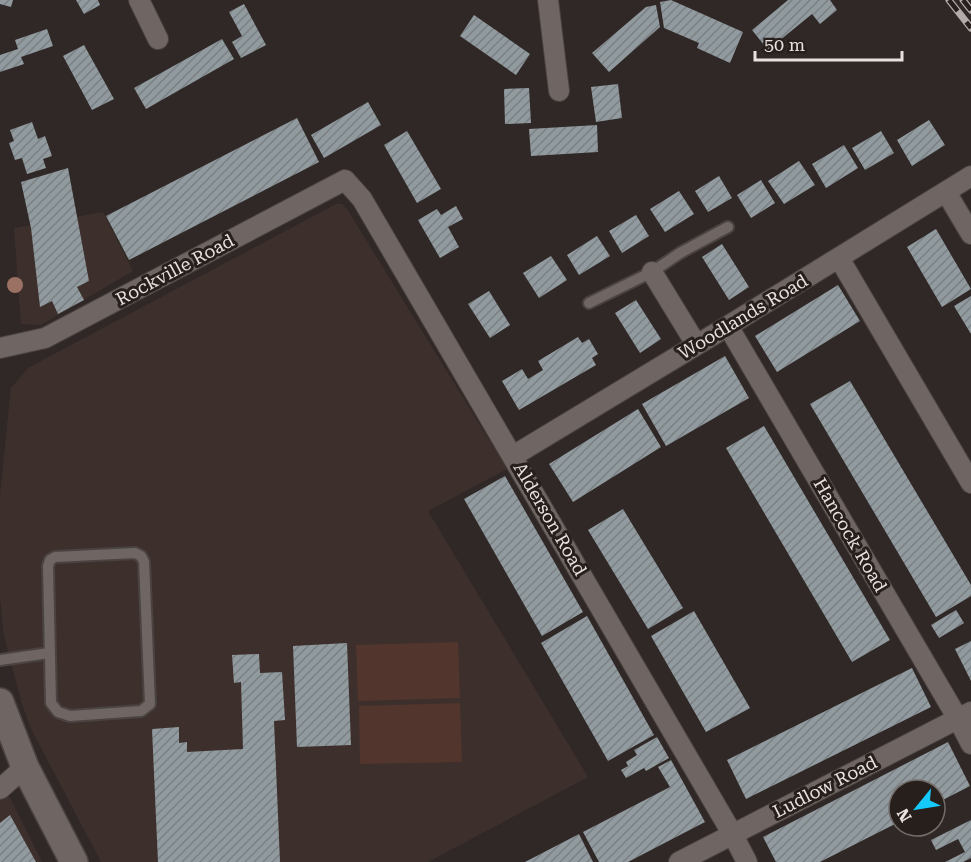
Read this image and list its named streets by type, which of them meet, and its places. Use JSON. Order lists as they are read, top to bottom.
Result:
{
  "streets": {
    "street": [
      "Rockville Road",
      "Woodlands Road",
      "Alderson Road",
      "Hancock Road",
      "Ludlow Road"
    ]
  },
  "crossings": [
    ["Rockville Road", "Alderson Road"],
    ["Woodlands Road", "Alderson Road"],
    ["Woodlands Road", "Hancock Road"],
    ["Alderson Road", "Ludlow Road"],
    ["Hancock Road", "Ludlow Road"]
  ],
  "scale_bar": "50 m",
  "north": "bottom left"
}
